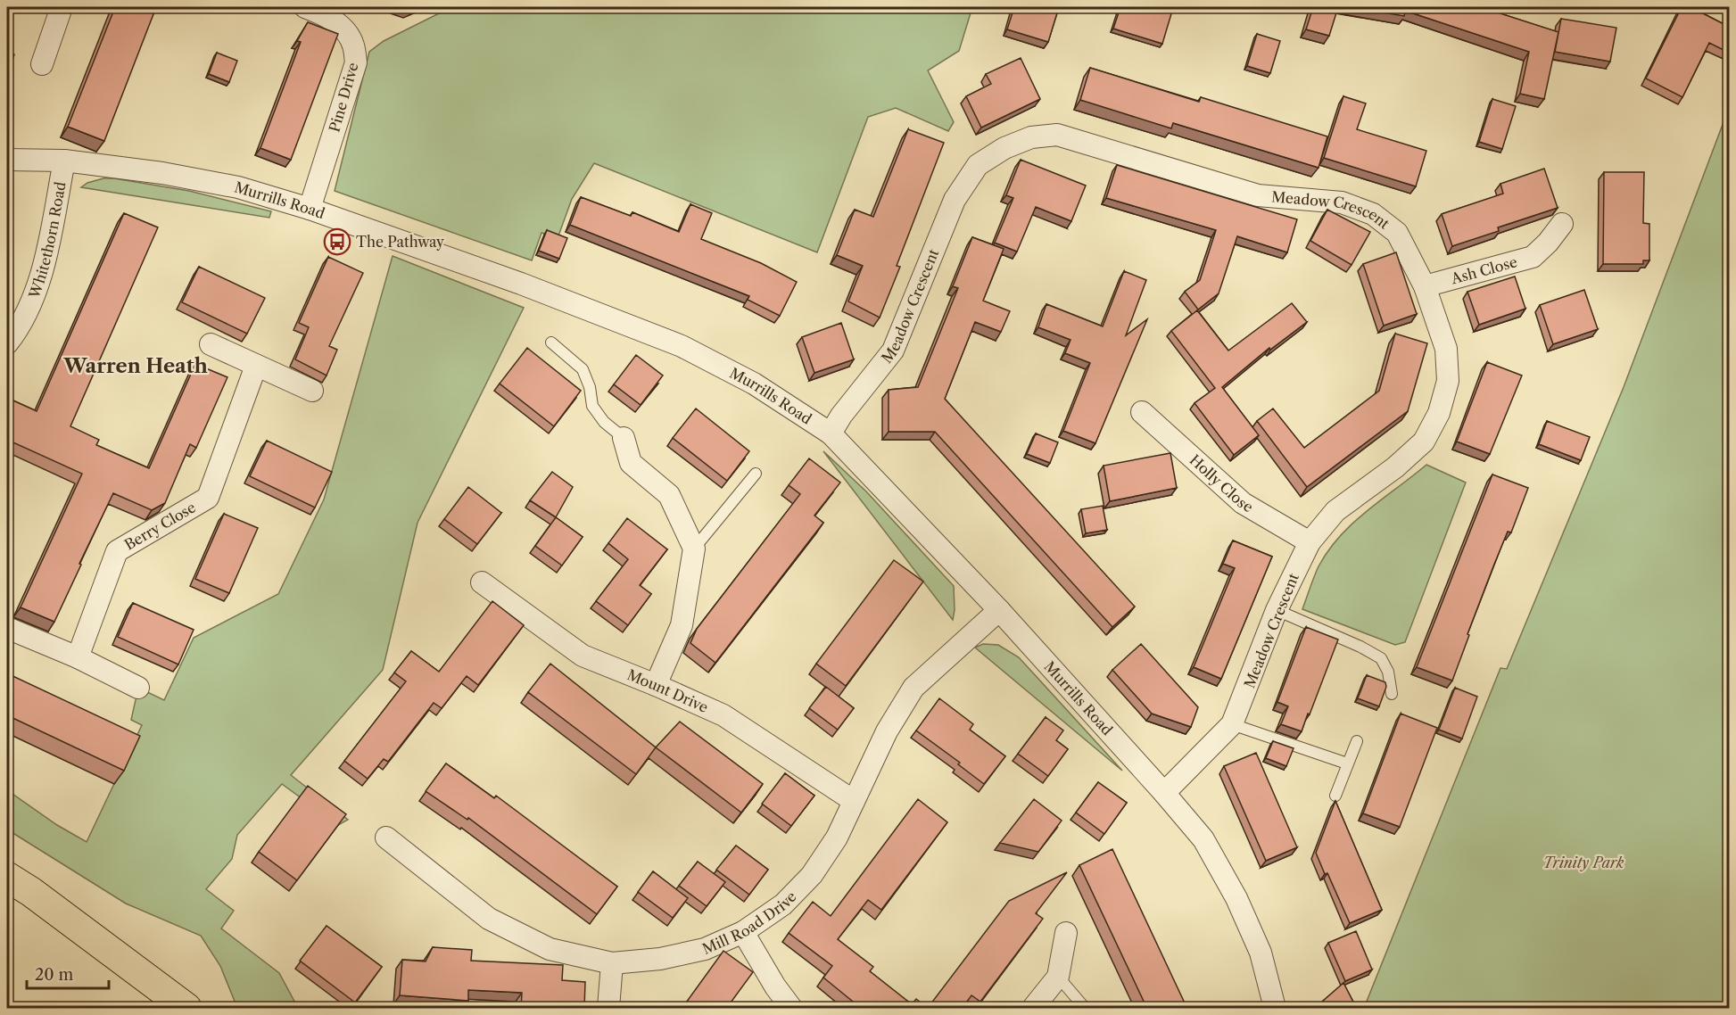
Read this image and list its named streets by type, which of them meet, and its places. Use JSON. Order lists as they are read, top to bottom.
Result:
{
  "streets": {
    "street": [
      "Pine Drive",
      "Murrills Road",
      "Meadow Crescent",
      "Whitethorn Road",
      "Ash Close",
      "Holly Close",
      "Berry Close",
      "Mount Drive",
      "Mill Road Drive"
    ]
  },
  "crossings": [
    ["Pine Drive", "Murrills Road"],
    ["Murrills Road", "Meadow Crescent"],
    ["Murrills Road", "Whitethorn Road"],
    ["Murrills Road", "Mill Road Drive"],
    ["Meadow Crescent", "Ash Close"],
    ["Meadow Crescent", "Holly Close"],
    ["Mount Drive", "Mill Road Drive"]
  ],
  "districts": ["Warren Heath"],
  "parks": ["Trinity Park"],
  "places": {
    "bus stop": ["The Pathway"]
  },
  "scale_bar": "20 m"
}
